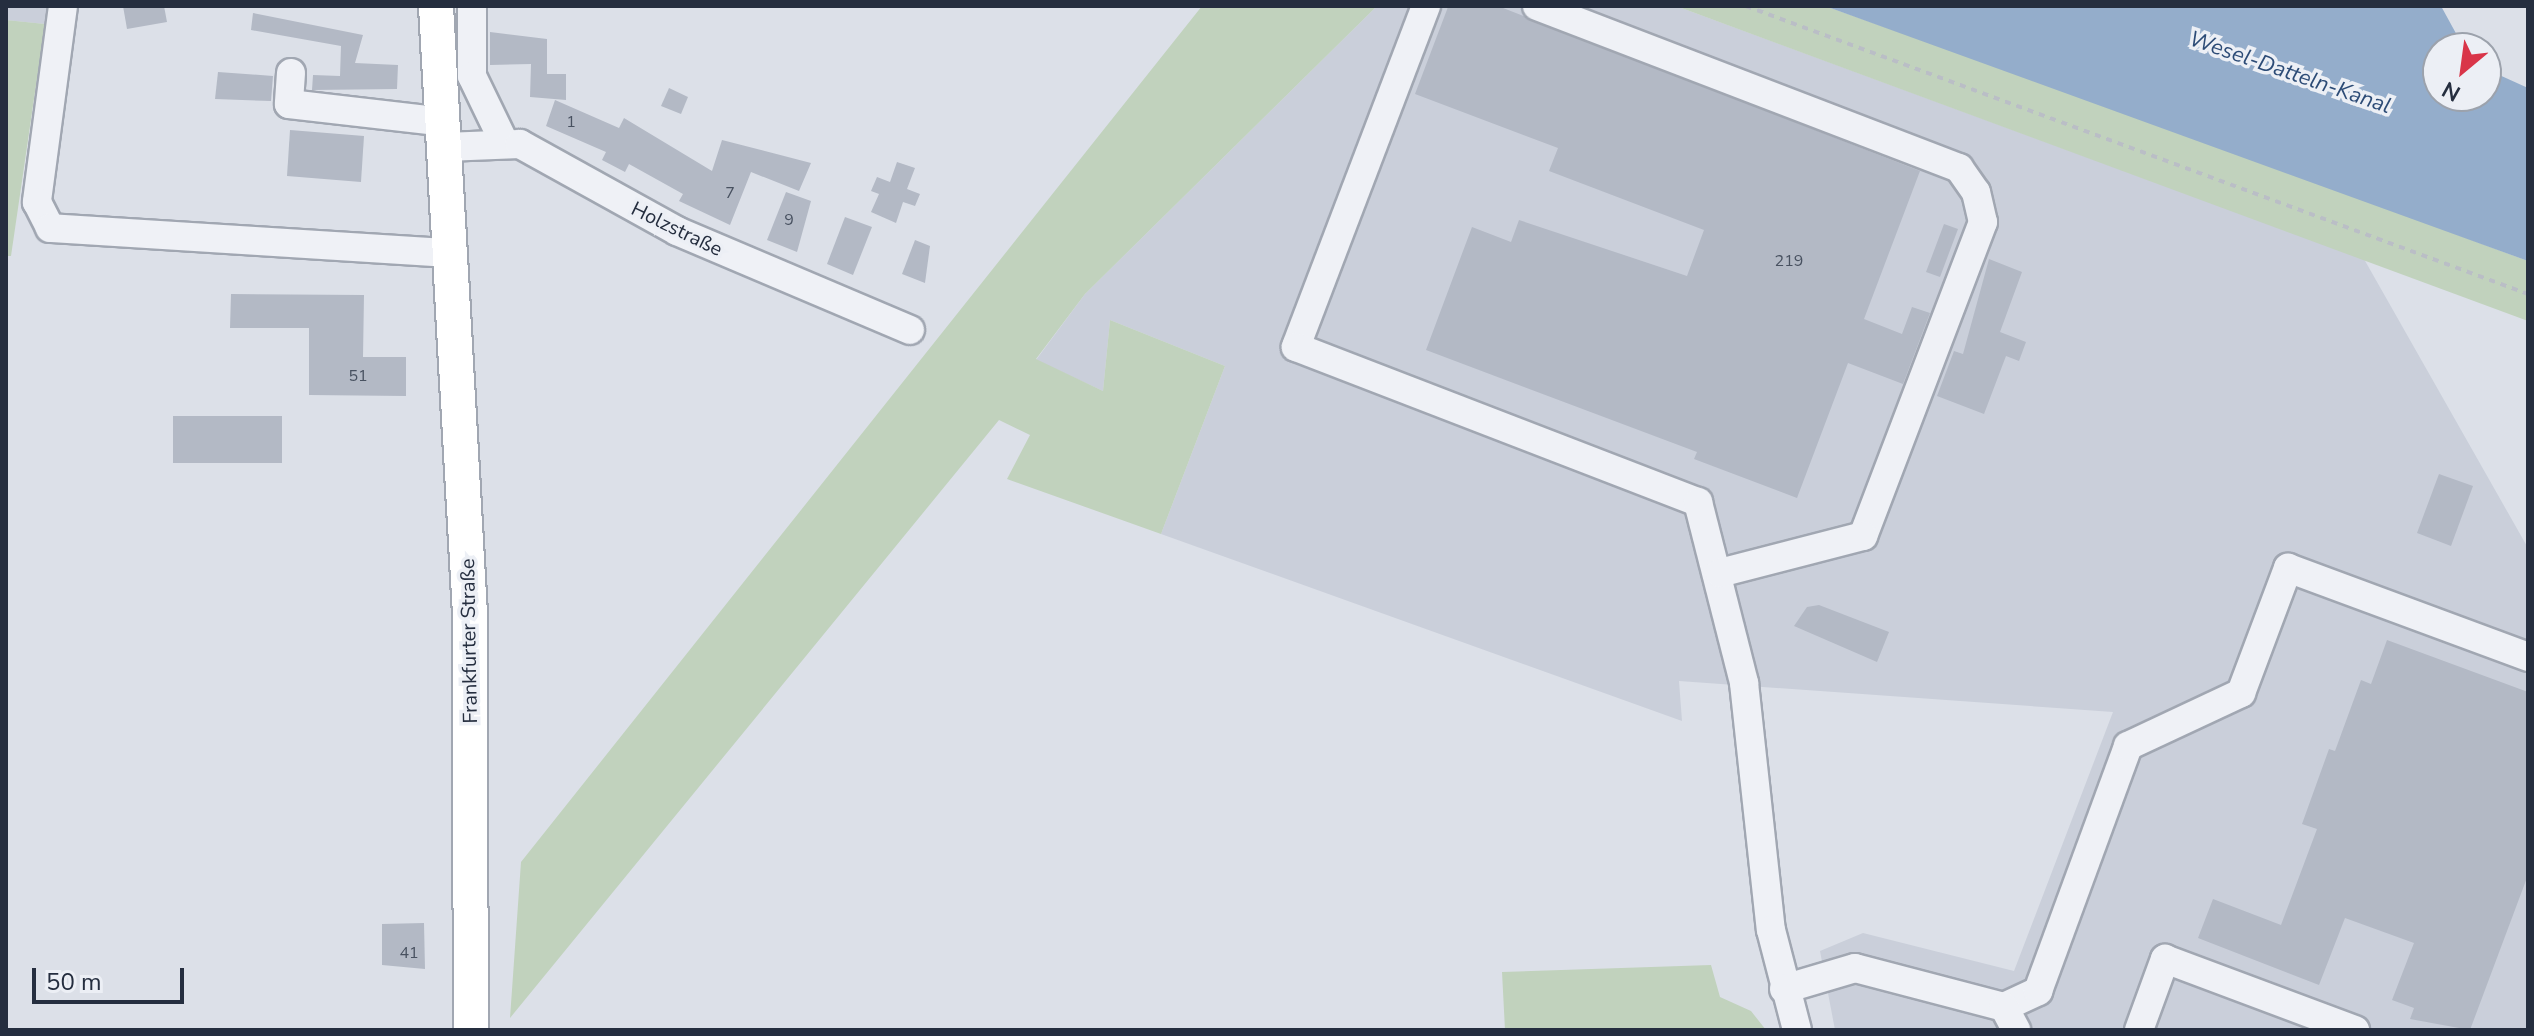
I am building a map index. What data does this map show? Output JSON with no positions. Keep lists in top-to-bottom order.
{
  "streets": {
    "main road": ["Frankfurter Straße"],
    "street": ["Holzstraße"]
  },
  "water": ["Wesel-Datteln-Kanal"],
  "house_numbers": [
    "1",
    "7",
    "9",
    "219",
    "51",
    "41"
  ],
  "scale_bar": "50 m",
  "north": "bottom left"
}
